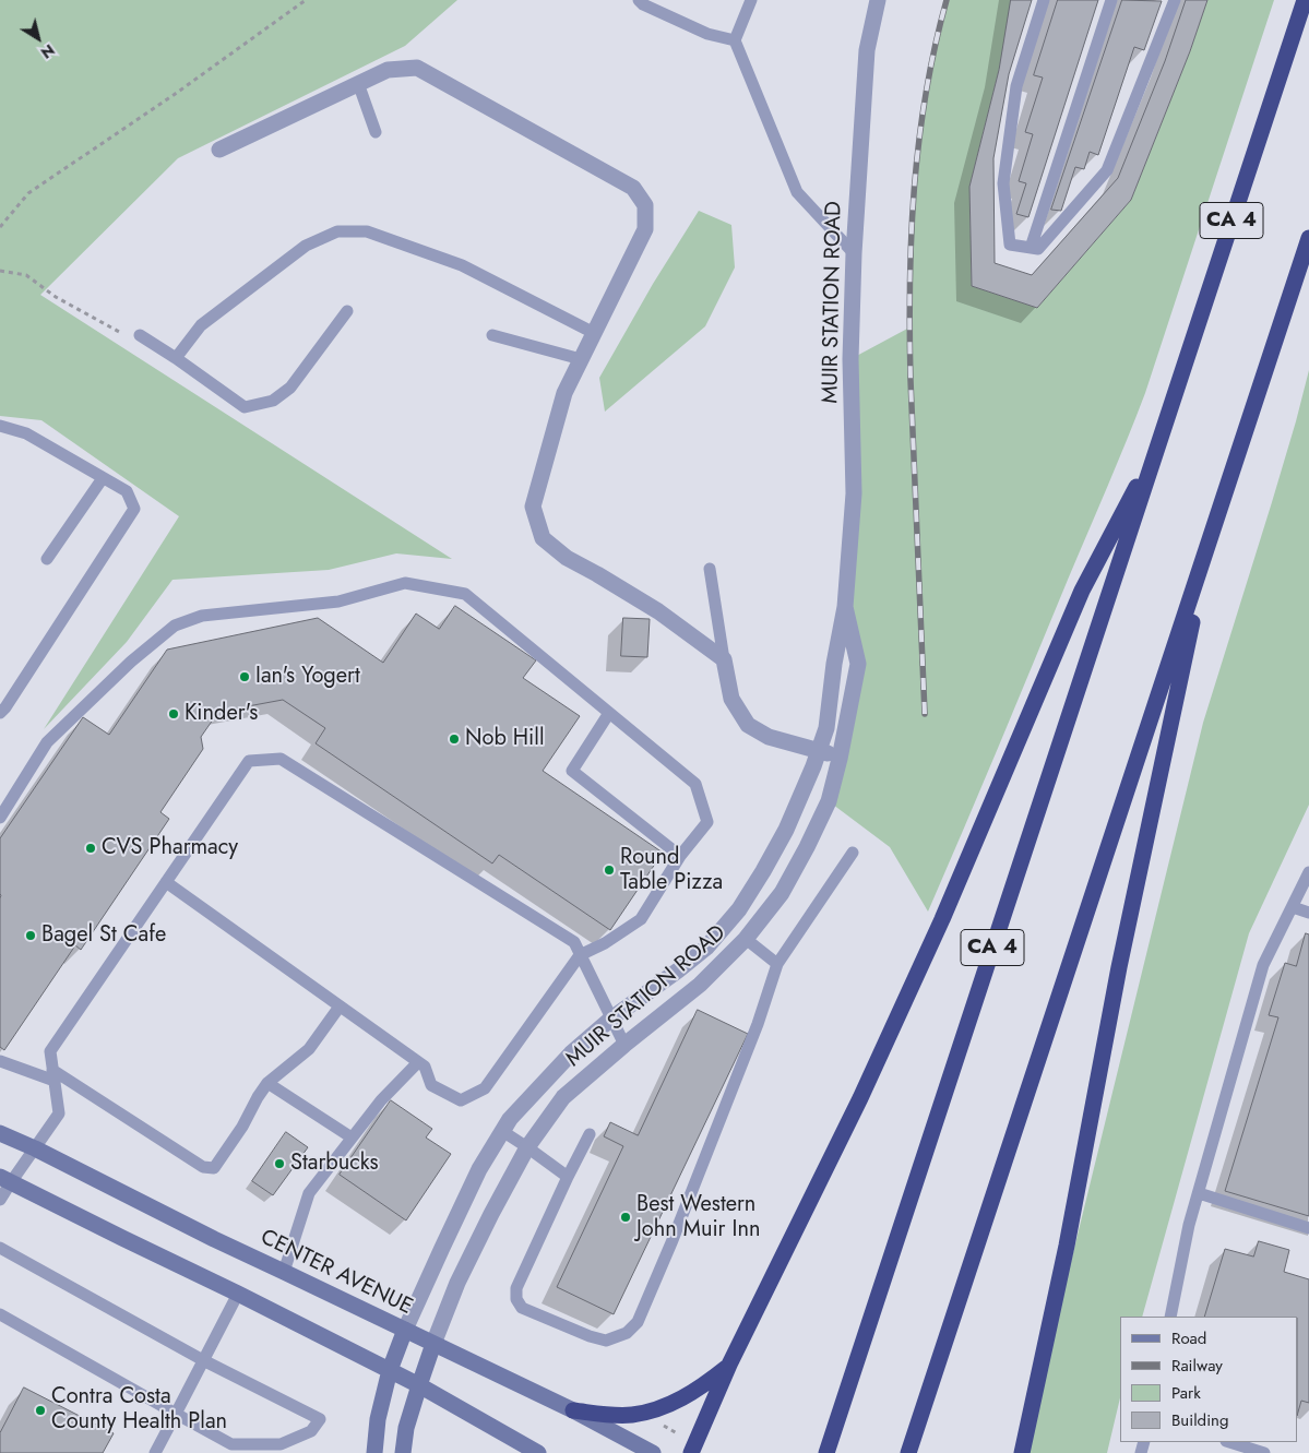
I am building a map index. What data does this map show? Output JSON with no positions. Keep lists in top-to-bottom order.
{
  "streets": {
    "highway": ["CA 4"],
    "street": ["MUIR STATION ROAD", "CENTER AVENUE"]
  },
  "crossings": [
    ["MUIR STATION ROAD", "CENTER AVENUE"]
  ],
  "places": [
    "Ian's Yogert",
    "Kinder's",
    "Nob Hill",
    "CVS Pharmacy",
    "Round Table Pizza",
    "Bagel St Cafe",
    "Starbucks",
    "Best Western John Muir Inn",
    "Contra Costa County Health Plan"
  ],
  "legend": [
    "Road",
    "Railway",
    "Park",
    "Building"
  ],
  "north": "bottom right"
}
